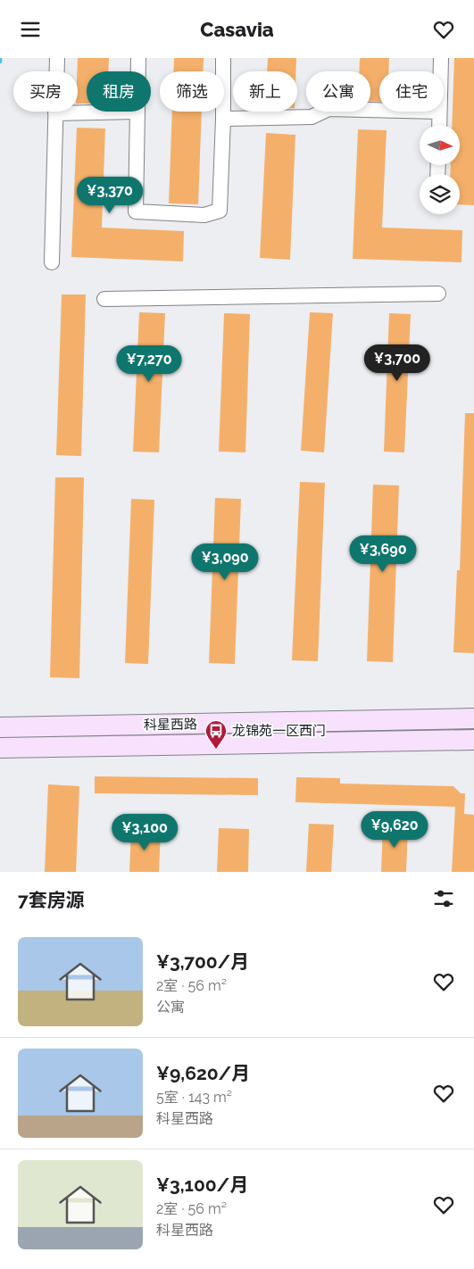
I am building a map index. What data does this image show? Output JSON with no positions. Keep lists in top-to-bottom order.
{
  "streets": {
    "street": ["科星西路"]
  },
  "places": {
    "bus stop": ["龙锦苑一区西门"]
  },
  "north": "right",
  "page": {
    "header": "Casavia",
    "chip": [
      "买房",
      "租房",
      "筛选",
      "新上",
      "公寓",
      "住宅"
    ],
    "price": [
      "¥3,370",
      "¥3,700",
      "¥7,270",
      "¥3,690",
      "¥3,090",
      "¥9,620",
      "¥3,100"
    ],
    "heading": "7套房源",
    "list": [
      {
        "name": "¥3,700/月",
        "note": "2室 · 56 m² · 公寓"
      },
      {
        "name": "¥9,620/月",
        "note": "5室 · 143 m² · 科星西路"
      },
      {
        "name": "¥3,100/月",
        "note": "2室 · 56 m² · 科星西路"
      }
    ]
  }
}
